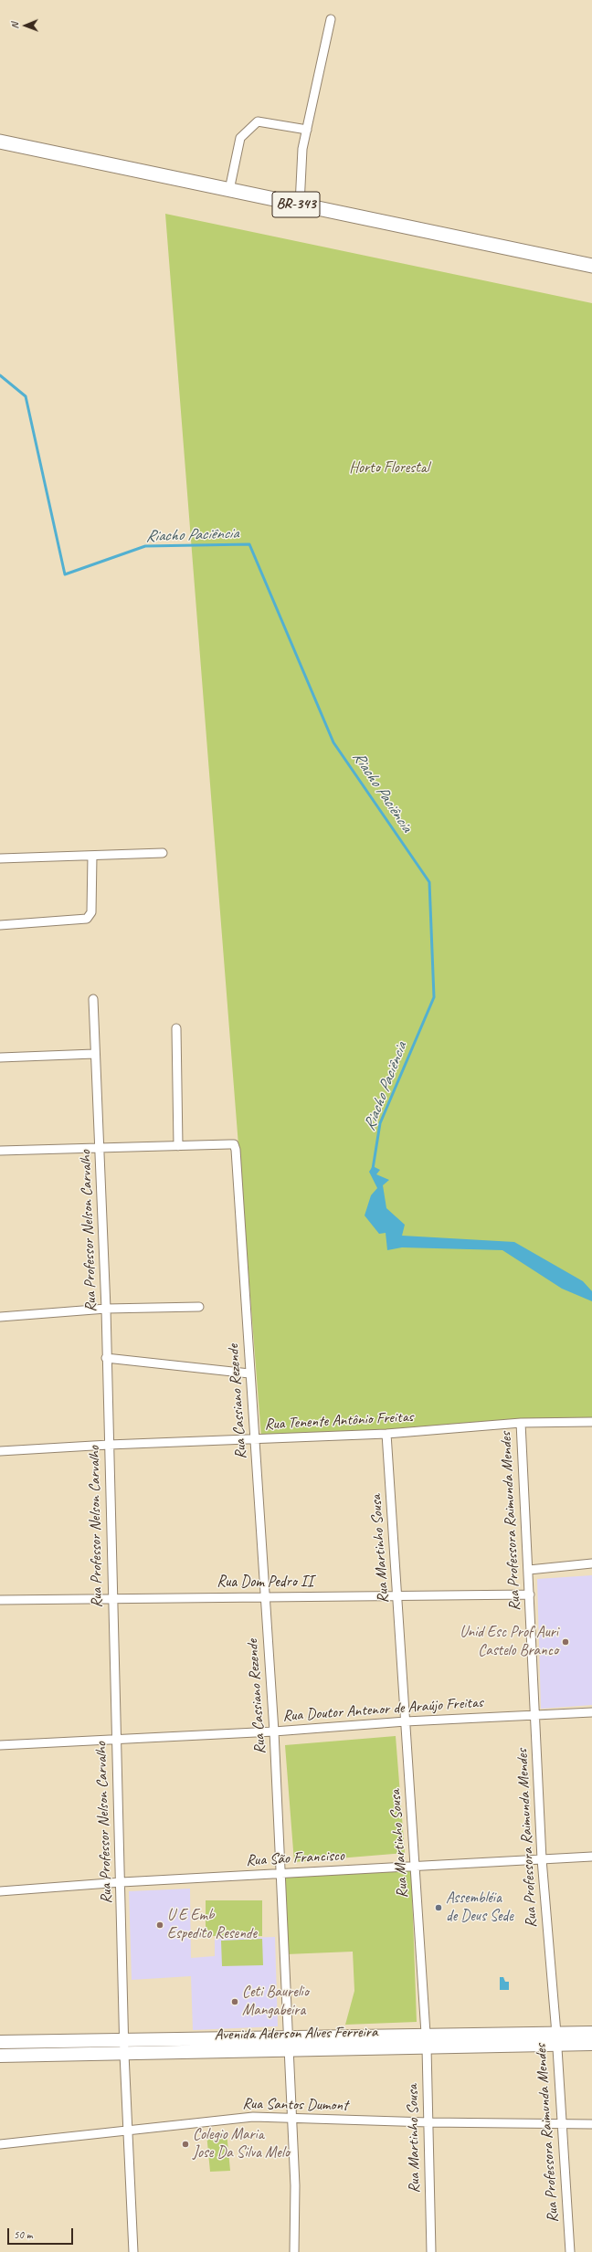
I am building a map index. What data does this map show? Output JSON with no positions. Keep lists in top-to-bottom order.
{
  "streets": {
    "highway": ["BR-343"],
    "main road": ["Avenida Aderson Alves Ferreira"],
    "street": [
      "Rua Professor Nelson Carvalho",
      "Rua Cassiano Rezende",
      "Rua Tenente Antônio Freitas",
      "Rua Professora Raimunda Mendes",
      "Rua Martinho Sousa",
      "Rua Dom Pedro II",
      "Rua Doutor Antenor de Araújo Freitas",
      "Rua São Francisco",
      "Rua Santos Dumont"
    ]
  },
  "crossings": [
    ["Rua Professor Nelson Carvalho", "Rua Tenente Antônio Freitas"],
    ["Rua Professor Nelson Carvalho", "Rua Dom Pedro II"],
    ["Rua Professor Nelson Carvalho", "Rua Doutor Antenor de Araújo Freitas"],
    ["Rua Professor Nelson Carvalho", "Rua São Francisco"],
    ["Rua Professor Nelson Carvalho", "Avenida Aderson Alves Ferreira"],
    ["Rua Professor Nelson Carvalho", "Rua Santos Dumont"],
    ["Rua Cassiano Rezende", "Rua Tenente Antônio Freitas"],
    ["Rua Cassiano Rezende", "Rua Dom Pedro II"],
    ["Rua Cassiano Rezende", "Rua Doutor Antenor de Araújo Freitas"],
    ["Rua Cassiano Rezende", "Rua São Francisco"],
    ["Rua Cassiano Rezende", "Avenida Aderson Alves Ferreira"],
    ["Rua Cassiano Rezende", "Rua Santos Dumont"],
    ["Rua Tenente Antônio Freitas", "Rua Professora Raimunda Mendes"],
    ["Rua Tenente Antônio Freitas", "Rua Martinho Sousa"],
    ["Rua Professora Raimunda Mendes", "Rua Dom Pedro II"],
    ["Rua Professora Raimunda Mendes", "Rua Doutor Antenor de Araújo Freitas"],
    ["Rua Professora Raimunda Mendes", "Rua São Francisco"],
    ["Rua Professora Raimunda Mendes", "Avenida Aderson Alves Ferreira"],
    ["Rua Professora Raimunda Mendes", "Rua Santos Dumont"],
    ["Rua Martinho Sousa", "Rua Dom Pedro II"],
    ["Rua Martinho Sousa", "Rua Doutor Antenor de Araújo Freitas"],
    ["Rua Martinho Sousa", "Rua São Francisco"],
    ["Rua Martinho Sousa", "Avenida Aderson Alves Ferreira"],
    ["Rua Martinho Sousa", "Rua Santos Dumont"]
  ],
  "water": ["Riacho Paciência"],
  "parks": ["Horto Florestal"],
  "places": [
    "Unid Esc Prof Auri Castelo Branco",
    "Assembléia de Deus Sede",
    "U E Emb Espedito Resende",
    "Ceti Baurelio Mangabeira",
    "Colegio Maria Jose Da Silva Melo"
  ],
  "scale_bar": "50 m",
  "north": "left"
}
